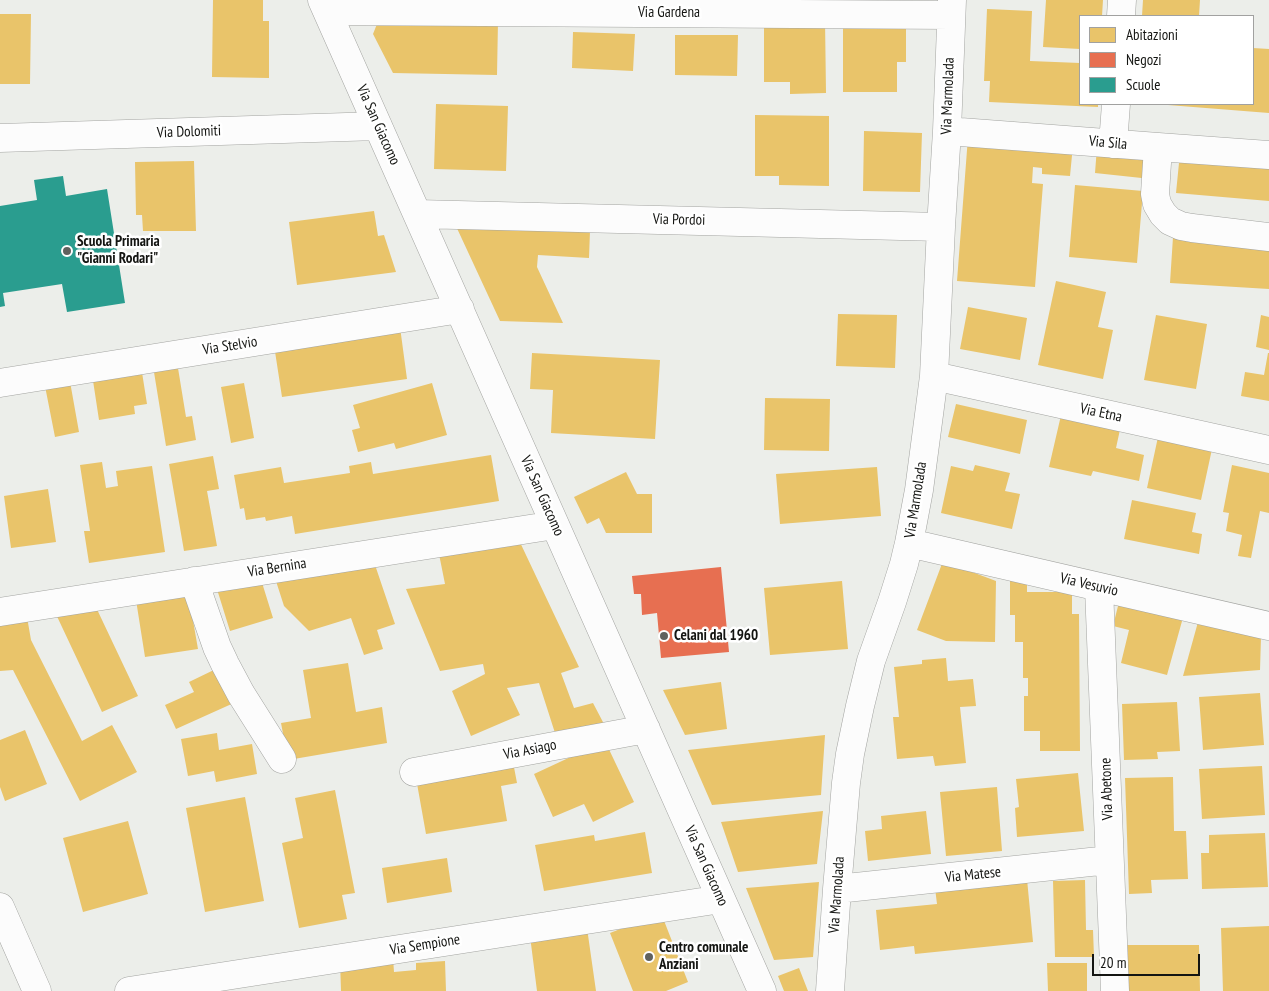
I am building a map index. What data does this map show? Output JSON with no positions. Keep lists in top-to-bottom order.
{
  "streets": {
    "street": [
      "Via Gardena",
      "Via Marmolada",
      "Via San Giacomo",
      "Via Dolomiti",
      "Via Sila",
      "Via Pordoi",
      "Via Stelvio",
      "Via Etna",
      "Via Bernina",
      "Via Vesuvio",
      "Via Asiago",
      "Via Abetone",
      "Via Matese",
      "Via Sempione"
    ]
  },
  "crossings": [
    ["Via Gardena", "Via Marmolada"],
    ["Via Gardena", "Via San Giacomo"],
    ["Via Marmolada", "Via Sila"],
    ["Via Marmolada", "Via Pordoi"],
    ["Via Marmolada", "Via Etna"],
    ["Via Marmolada", "Via Vesuvio"],
    ["Via Marmolada", "Via Matese"],
    ["Via San Giacomo", "Via Dolomiti"],
    ["Via San Giacomo", "Via Pordoi"],
    ["Via San Giacomo", "Via Stelvio"],
    ["Via San Giacomo", "Via Bernina"],
    ["Via San Giacomo", "Via Asiago"],
    ["Via San Giacomo", "Via Sempione"],
    ["Via Vesuvio", "Via Abetone"],
    ["Via Abetone", "Via Matese"]
  ],
  "places": ["Scuola Primaria \"Gianni Rodari\"", "Celani dal 1960", "Centro comunale Anziani"],
  "legend": ["Abitazioni", "Negozi", "Scuole"],
  "scale_bar": "20 m"
}
